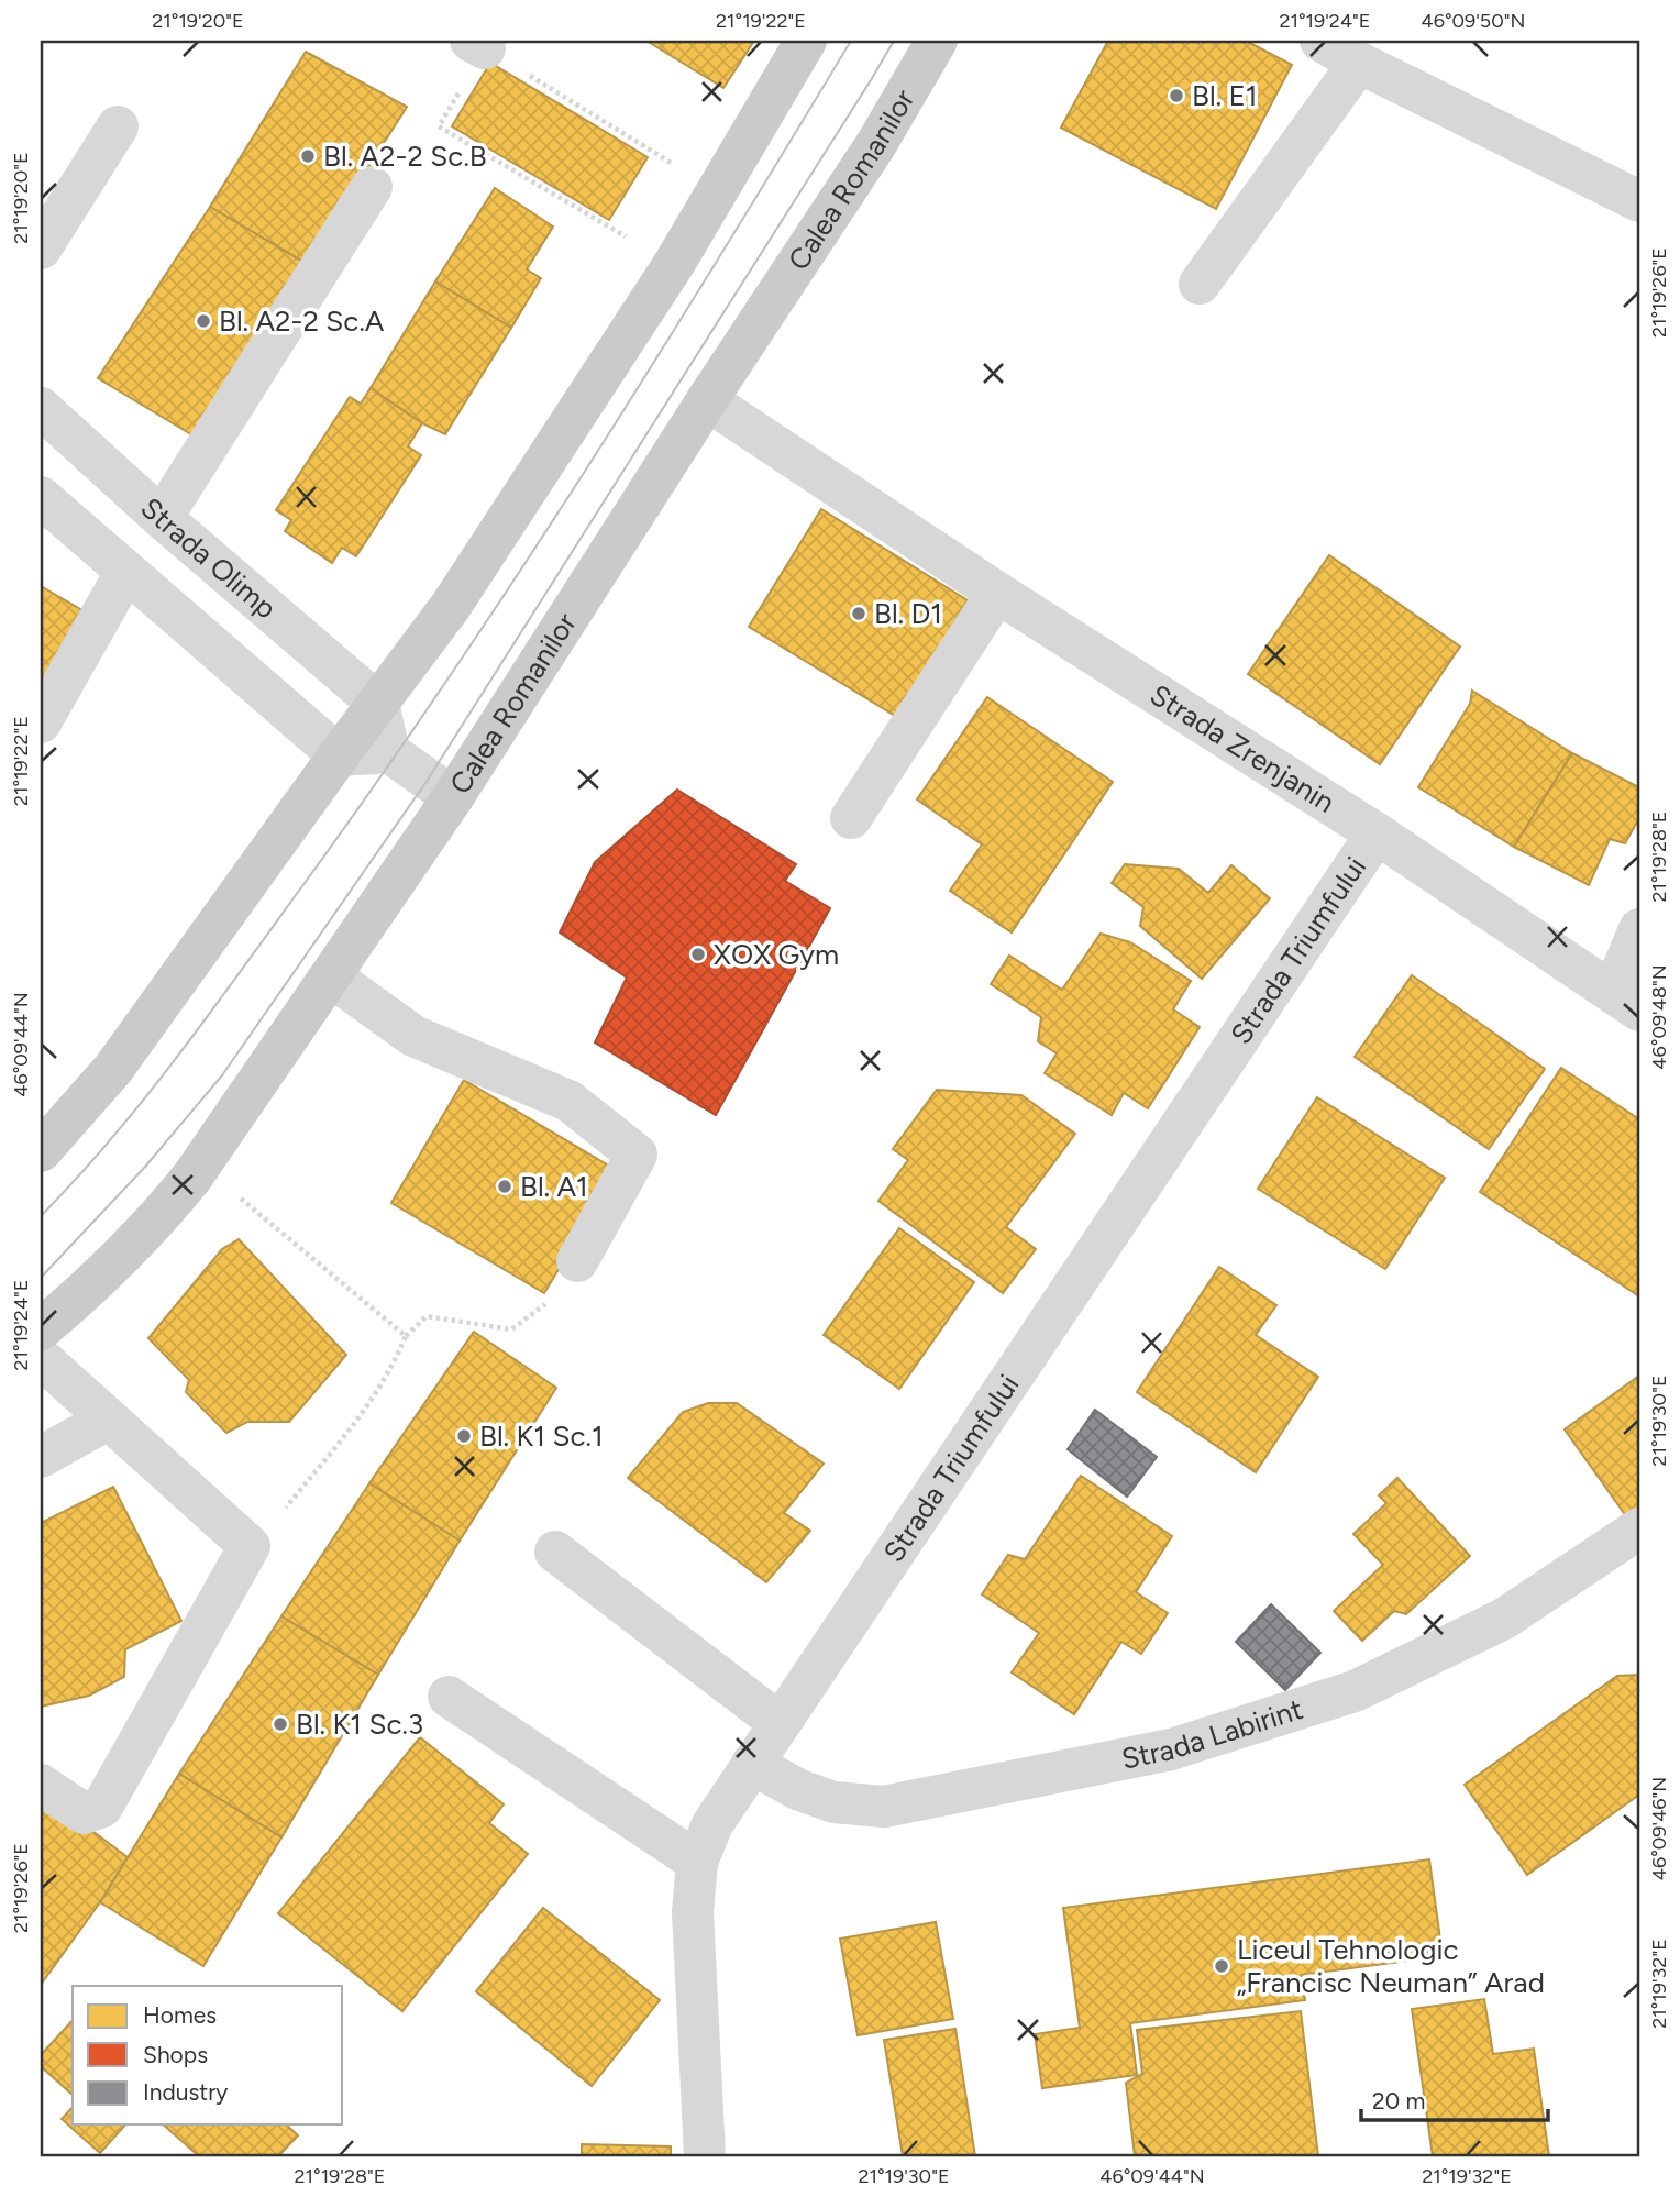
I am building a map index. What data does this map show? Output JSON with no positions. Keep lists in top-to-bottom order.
{
  "streets": {
    "main road": ["Calea Romanilor"],
    "street": [
      "Strada Olimp",
      "Strada Zrenjanin",
      "Strada Triumfului",
      "Strada Labirint"
    ]
  },
  "crossings": [
    ["Calea Romanilor", "Strada Zrenjanin"],
    ["Strada Zrenjanin", "Strada Triumfului"],
    ["Strada Triumfului", "Strada Labirint"]
  ],
  "places": [
    "Bl. E1",
    "Bl. A2-2 Sc.B",
    "Bl. A2-2 Sc.A",
    "Bl. D1",
    "XOX Gym",
    "Bl. A1",
    "Bl. K1 Sc.1",
    "Bl. K1 Sc.3",
    "Liceul Tehnologic „Francisc Neuman” Arad"
  ],
  "legend": ["Homes", "Shops", "Industry"],
  "scale_bar": "20 m",
  "coordinates": [
    "21°19'20\"E",
    "21°19'22\"E",
    "21°19'24\"E",
    "46°09'50\"N",
    "21°19'26\"E",
    "21°19'28\"E",
    "46°09'48\"N",
    "46°09'44\"N",
    "21°19'30\"E",
    "46°09'46\"N",
    "21°19'32\"E"
  ]
}
